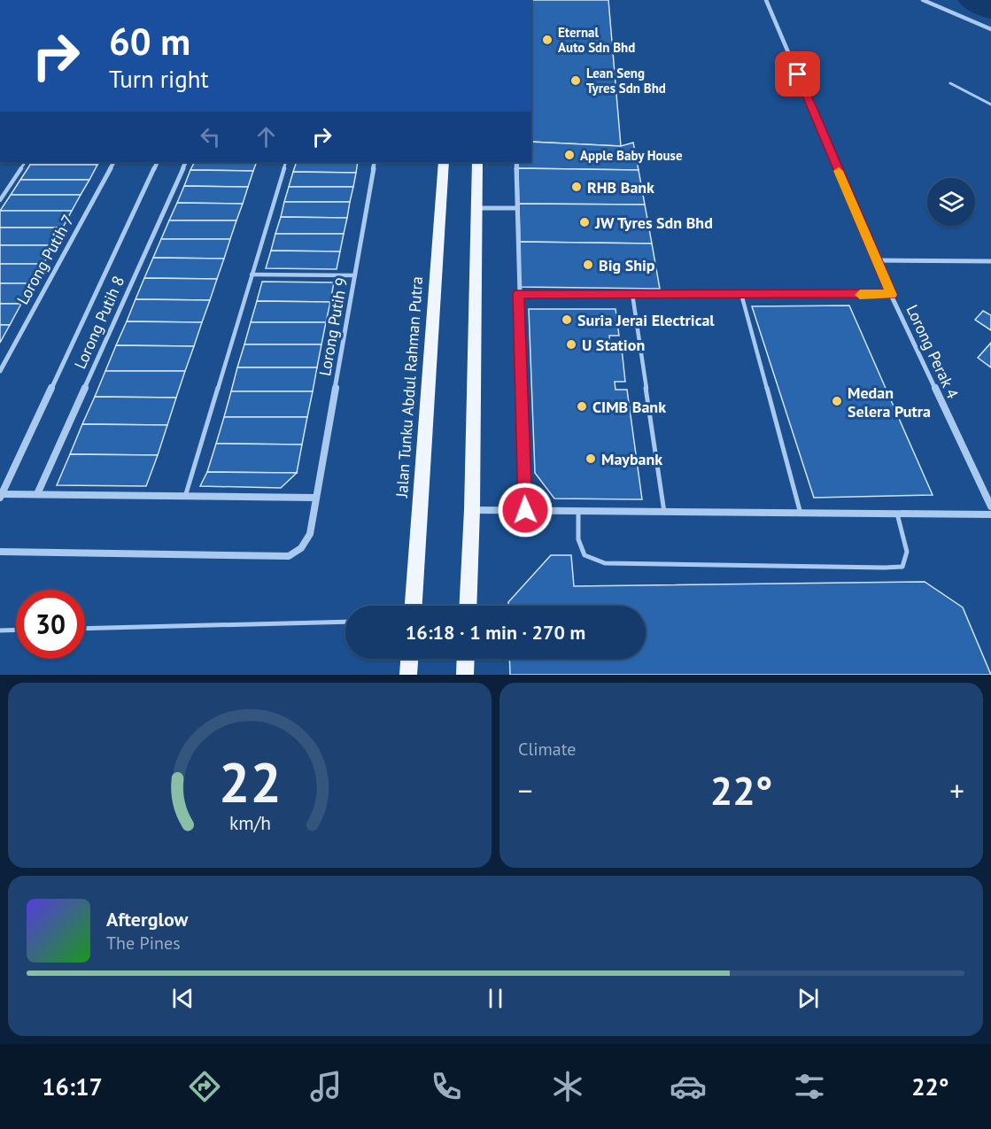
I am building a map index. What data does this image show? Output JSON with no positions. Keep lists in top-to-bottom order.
{
  "streets": {
    "main road": ["Jalan Tunku Abdul Rahman Putra"],
    "street": [
      "Lorong Putih 7",
      "Lorong Putih 8",
      "Lorong Putih 9",
      "Lorong Perak 4"
    ]
  },
  "places": [
    "Eternal Auto Sdn Bhd",
    "Lean Seng Tyres Sdn Bhd",
    "Apple Baby House",
    "RHB Bank",
    "JW Tyres Sdn Bhd",
    "Big Ship",
    "Suria Jerai Electrical",
    "U Station",
    "Medan Selera Putra",
    "CIMB Bank",
    "Maybank"
  ],
  "page": {
    "turn": ["60 m", "Turn right"],
    "limit": "30",
    "trip": "16:18 · 1 min · 270 m",
    "tile": "Climate",
    "heat": ["−", "22°", "+"],
    "song": ["Afterglow", "The Pines"],
    "tabs": ["16:17", "22°"],
    "gauge": ["22", "km/h"]
  }
}
